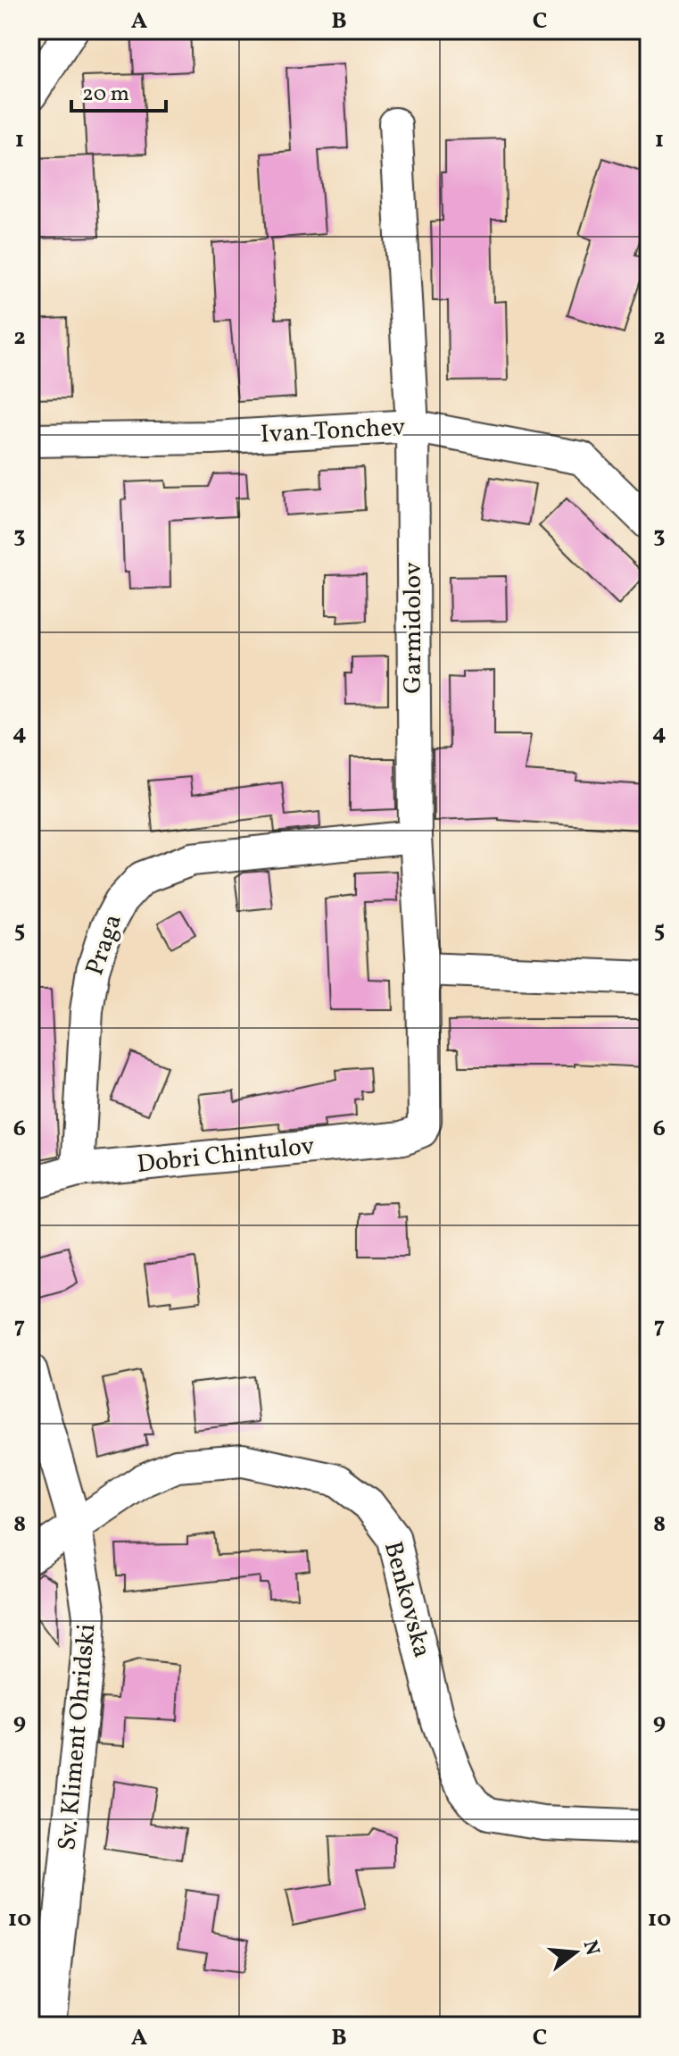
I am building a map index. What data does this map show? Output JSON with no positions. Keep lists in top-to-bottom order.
{
  "streets": {
    "street": [
      "Ivan Tonchev",
      "Garmidolov",
      "Praga",
      "Dobri Chintulov",
      "Benkovska",
      "Sv. Kliment Ohridski"
    ]
  },
  "crossings": [
    ["Ivan Tonchev", "Garmidolov"],
    ["Garmidolov", "Praga"],
    ["Garmidolov", "Dobri Chintulov"],
    ["Praga", "Dobri Chintulov"],
    ["Benkovska", "Sv. Kliment Ohridski"]
  ],
  "scale_bar": "20 m",
  "north": "right",
  "grid": {
    "columns": ["A", "B", "C"],
    "rows": [
      "1",
      "2",
      "3",
      "4",
      "5",
      "6",
      "7",
      "8",
      "9",
      "10"
    ]
  }
}
